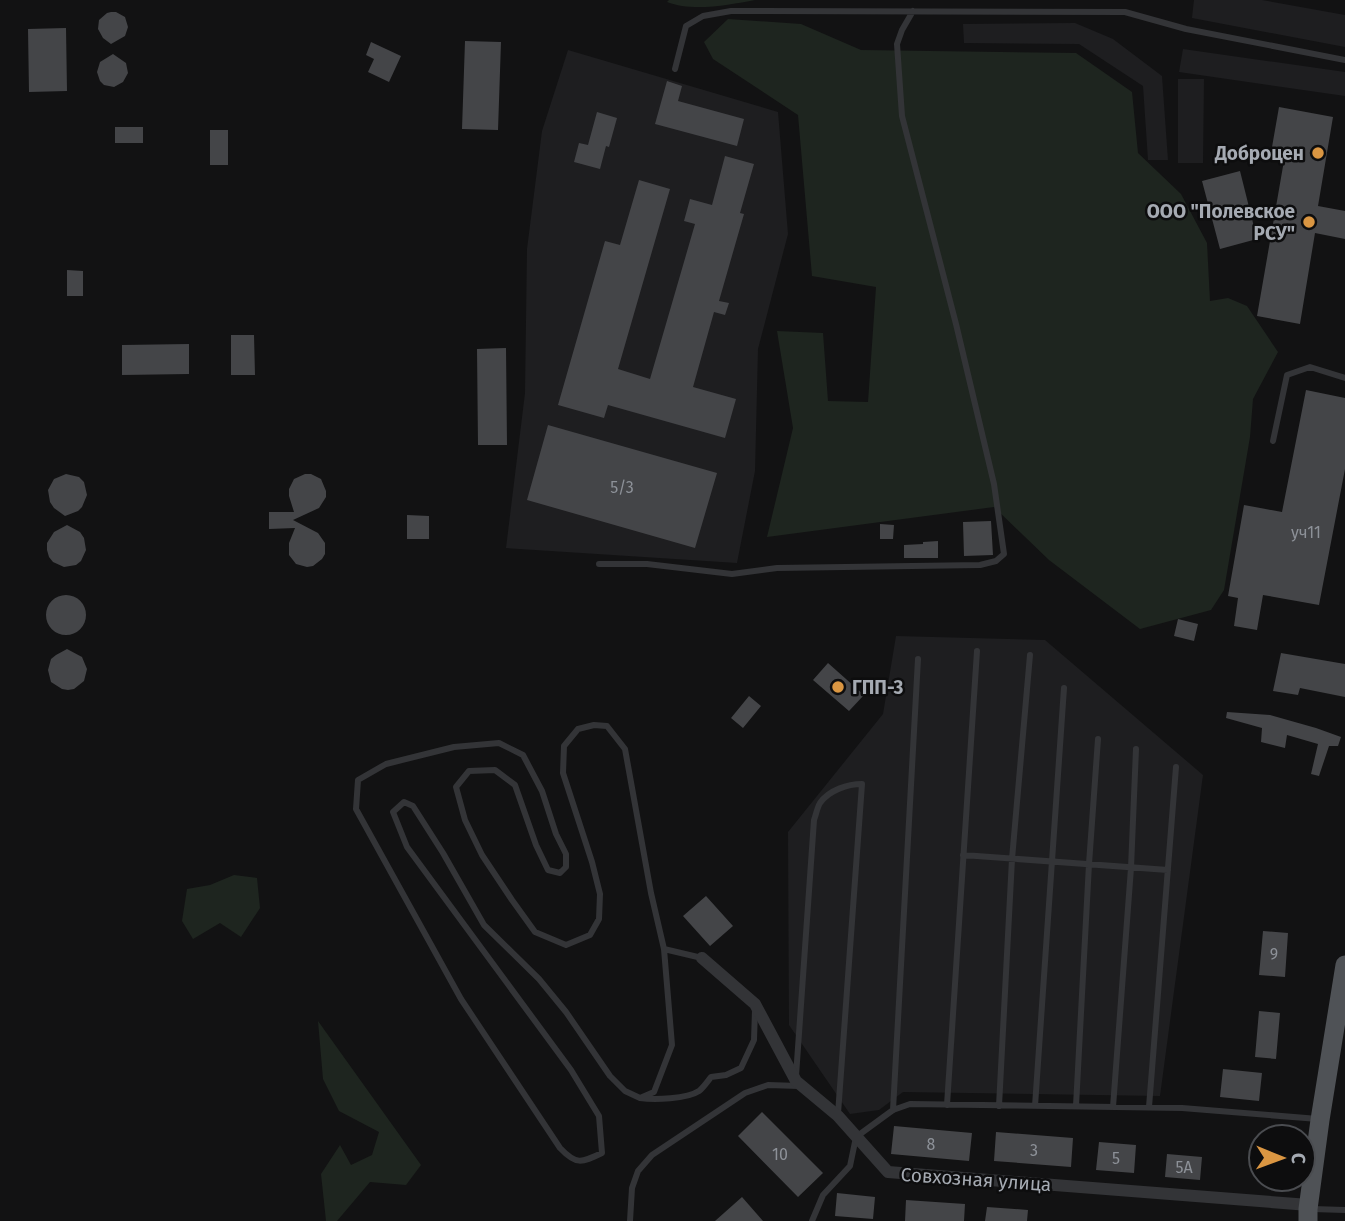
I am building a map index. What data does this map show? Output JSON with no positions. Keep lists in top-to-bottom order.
{
  "streets": {
    "street": ["Совхозная улица"]
  },
  "places": ["Доброцен", "ООО \"Полевское РСУ\"", "ГПП-3"],
  "house_numbers": [
    "5/3",
    "уч11",
    "9",
    "8",
    "3",
    "10",
    "5",
    "5А"
  ],
  "north": "right"
}
